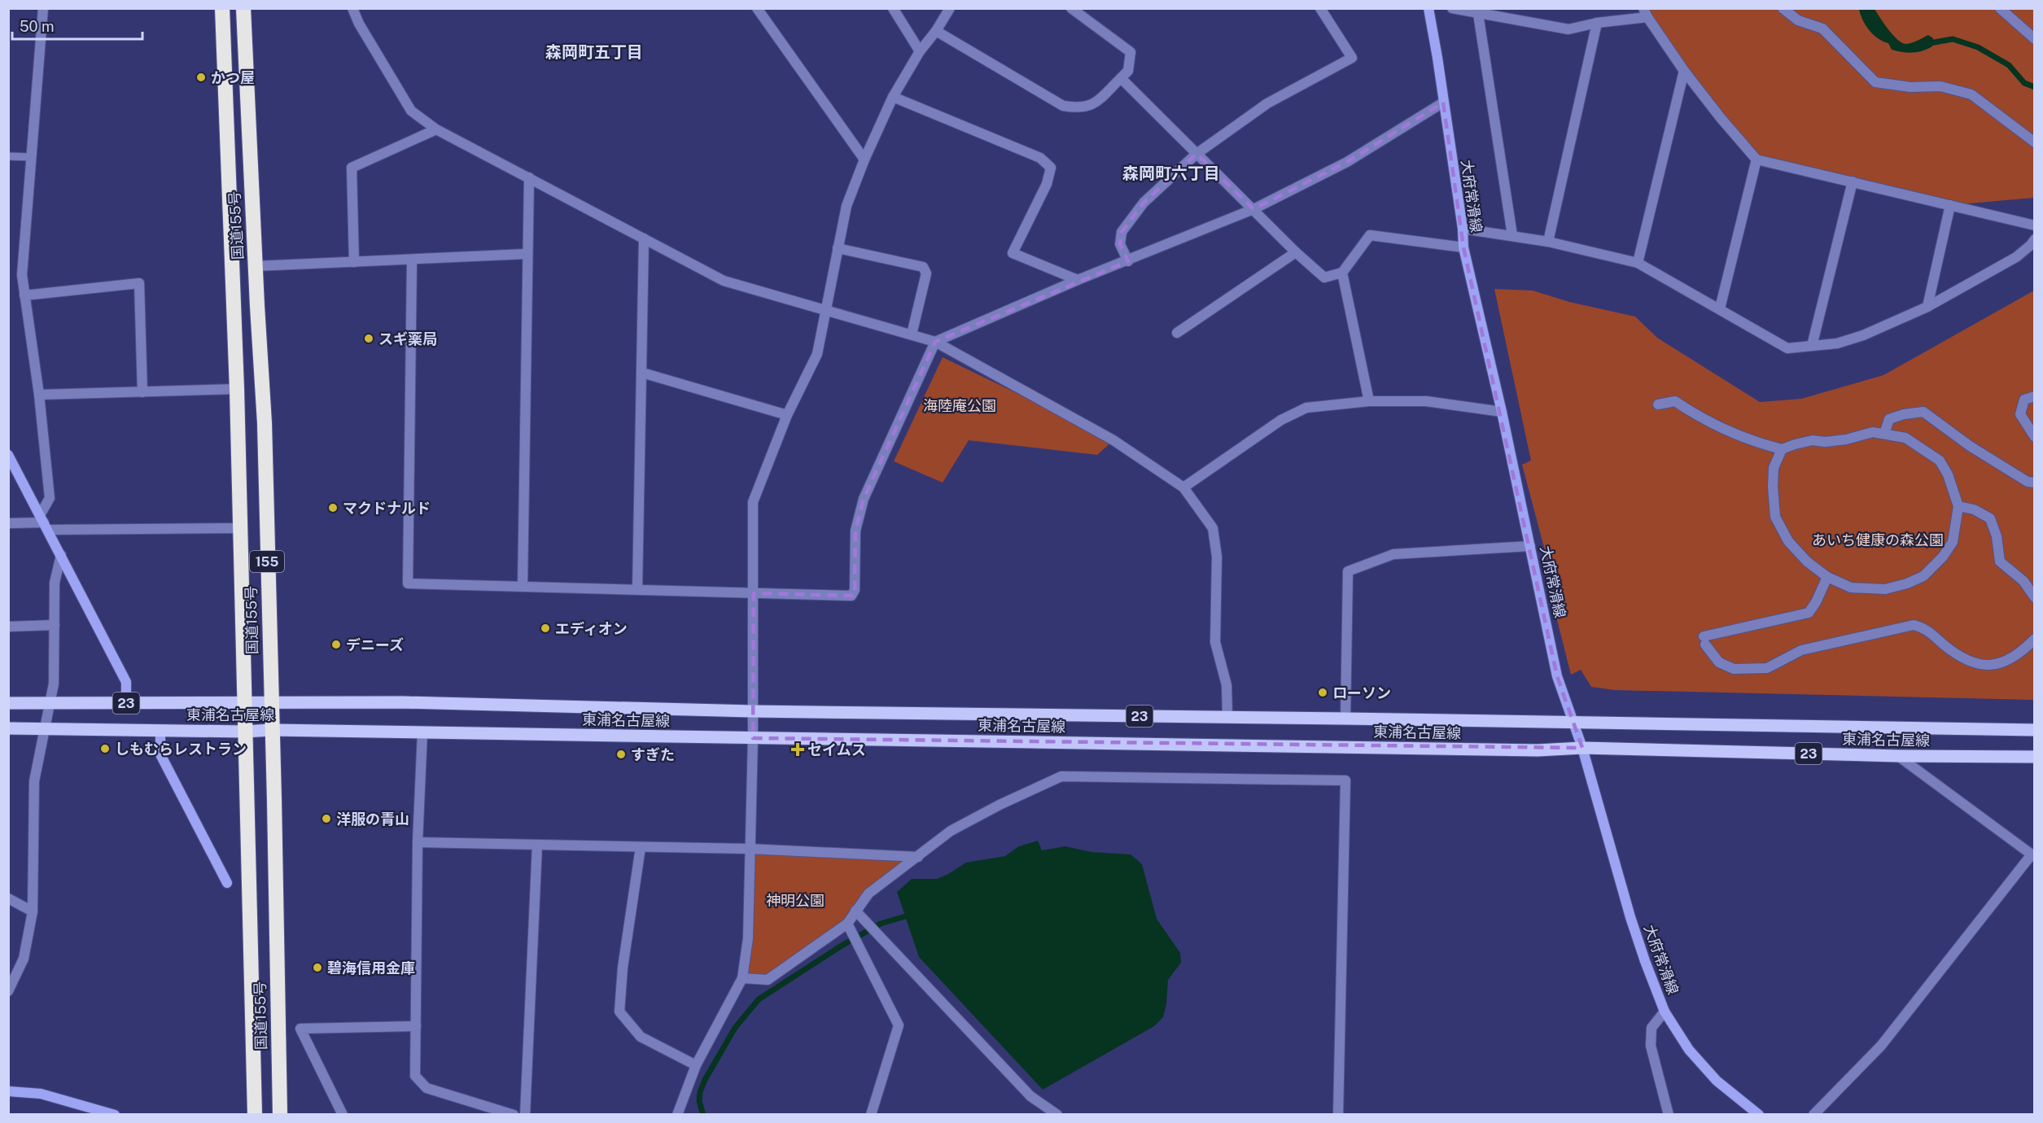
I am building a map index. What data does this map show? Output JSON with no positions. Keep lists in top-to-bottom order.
{
  "streets": {
    "highway": ["国道155号", "155"],
    "main road": ["大府常滑線", "23", "東浦名古屋線"]
  },
  "crossings": [
    ["大府常滑線", "東浦名古屋線"],
    ["国道155号", "東浦名古屋線"]
  ],
  "districts": ["森岡町五丁目", "森岡町六丁目"],
  "parks": ["海陸庵公園", "あいち健康の森公園", "神明公園"],
  "places": {
    "other": [
      "かつ屋",
      "スギ薬局",
      "マクドナルド",
      "エディオン",
      "デニーズ",
      "ローソン",
      "しもむらレストラン",
      "すぎた",
      "洋服の青山",
      "碧海信用金庫"
    ],
    "health": ["セイムス"]
  },
  "scale_bar": "50 m"
}
